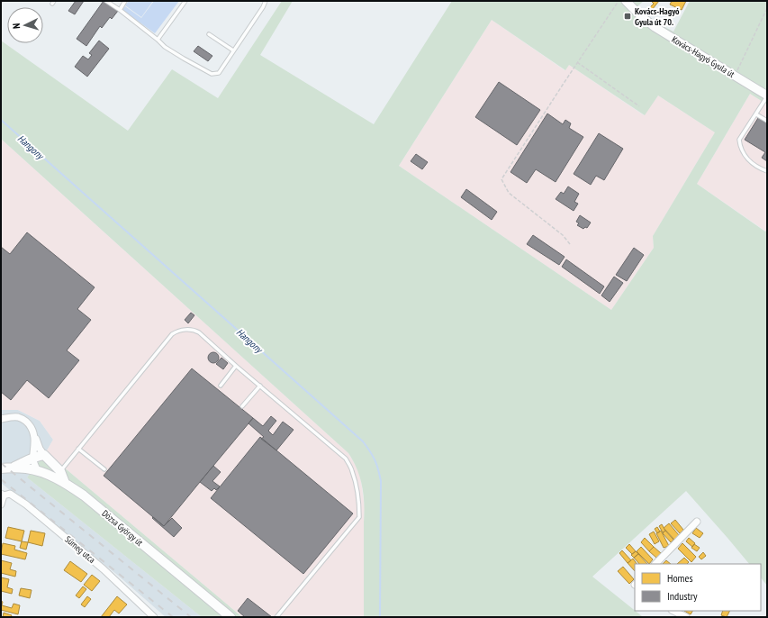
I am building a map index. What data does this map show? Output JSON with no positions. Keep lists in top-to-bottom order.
{
  "streets": {
    "main road": ["Dózsa György út"],
    "street": ["Kovács-Hagyó Gyula út", "Sümeg utca"]
  },
  "water": ["Hangony"],
  "places": {
    "transit": ["Kovács-Hagyó Gyula út 70."]
  },
  "legend": ["Homes", "Industry"],
  "north": "left"
}
